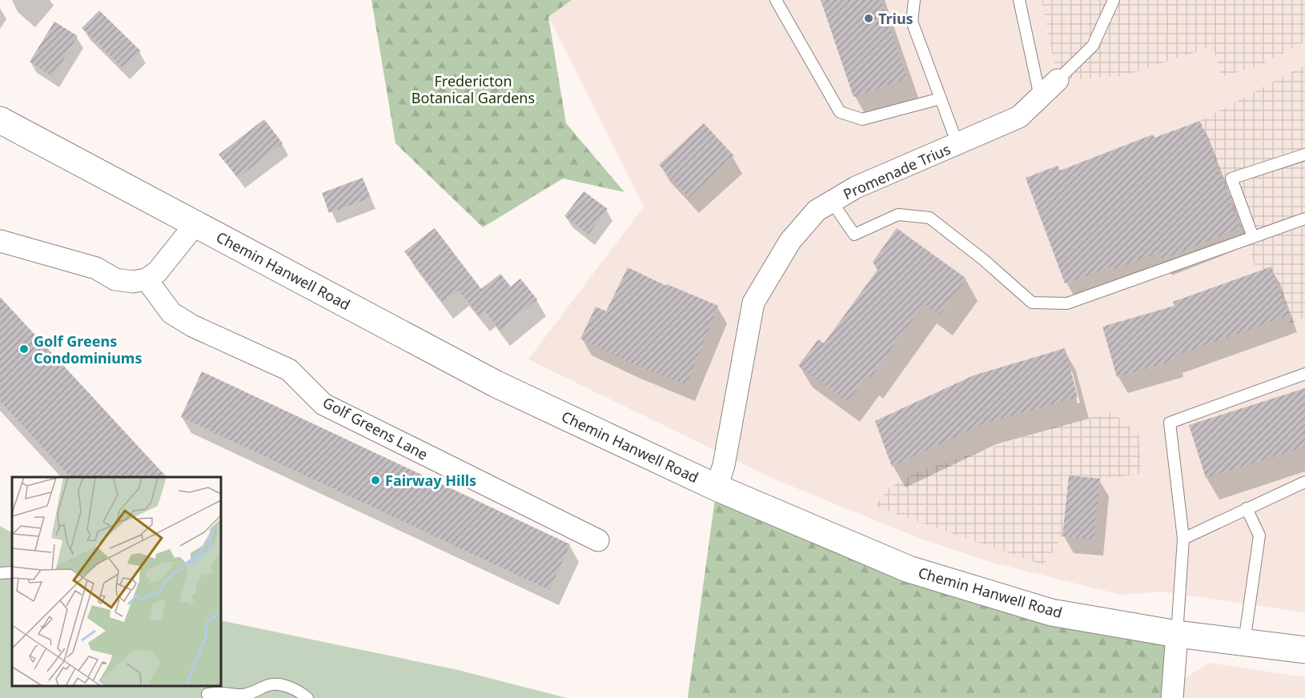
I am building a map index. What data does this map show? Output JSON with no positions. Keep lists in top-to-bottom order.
{
  "streets": {
    "main road": ["Chemin Hanwell Road"],
    "street": ["Promenade Trius", "Golf Greens Lane"]
  },
  "crossings": [
    ["Promenade Trius", "Chemin Hanwell Road"]
  ],
  "parks": ["Fredericton Botanical Gardens"],
  "places": ["Trius", "Golf Greens Condominiums", "Fairway Hills"]
}
